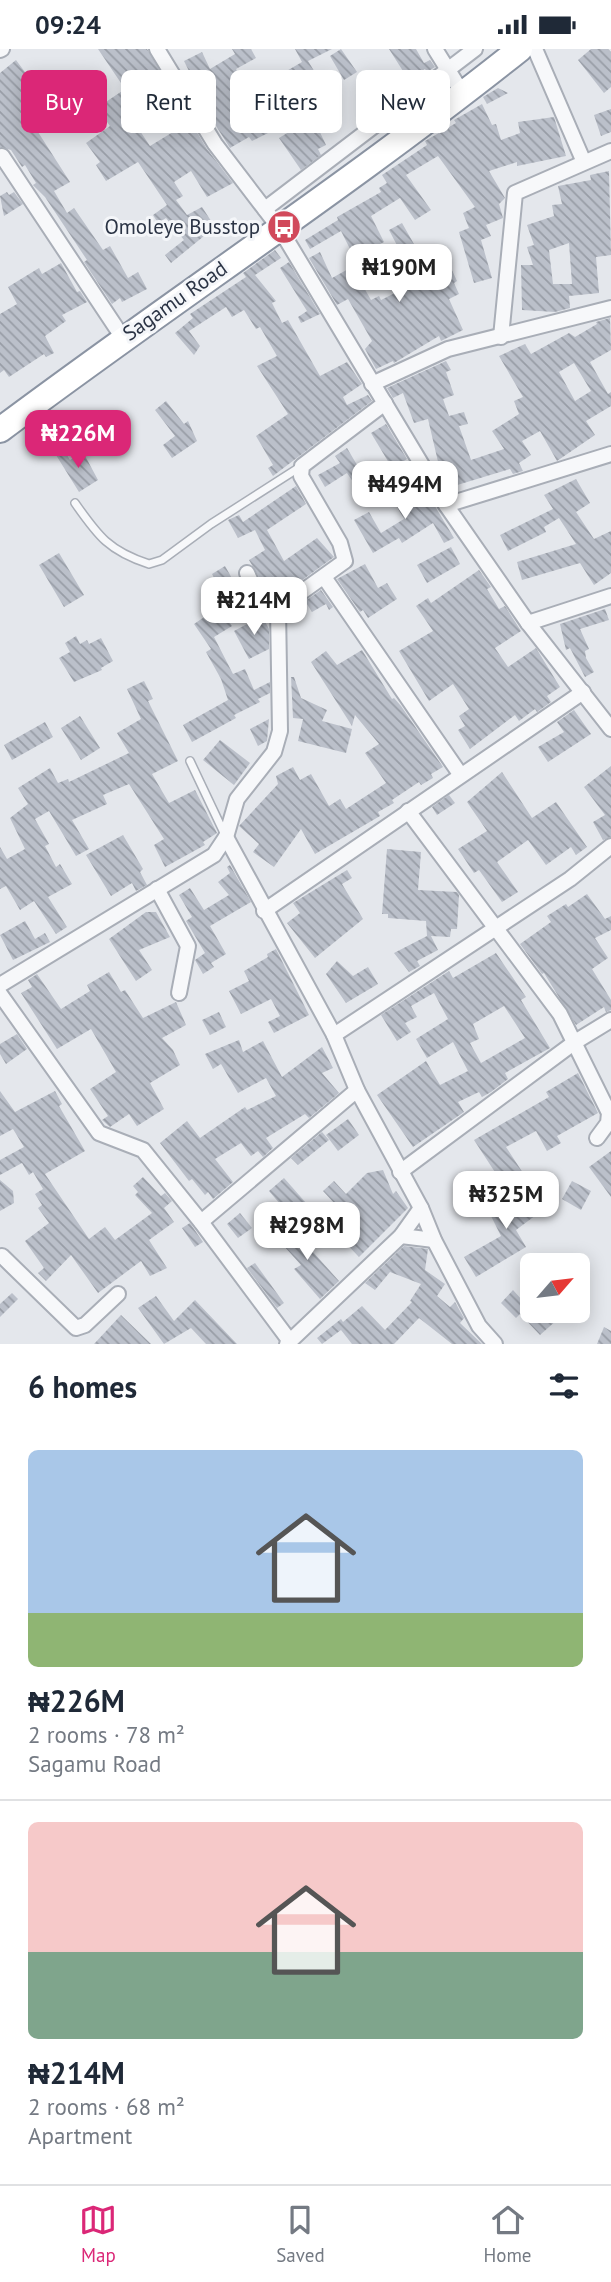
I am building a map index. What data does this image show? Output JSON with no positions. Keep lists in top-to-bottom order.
{
  "streets": {
    "highway": ["Sagamu Road"]
  },
  "places": {
    "bus stop": ["Omoleye Busstop"]
  },
  "north": "top right",
  "page": {
    "status": "09:24",
    "chip": [
      "Buy",
      "Rent",
      "Filters",
      "New"
    ],
    "price": [
      "₦190M",
      "₦226M",
      "₦494M",
      "₦214M",
      "₦325M",
      "₦298M"
    ],
    "heading": "6 homes",
    "list": [
      {
        "name": "₦226M",
        "note": "2 rooms · 78 m² · Sagamu Road"
      },
      {
        "name": "₦214M",
        "note": "2 rooms · 68 m² · Apartment"
      }
    ],
    "tabs": ["Map", "Saved", "Home"]
  }
}
